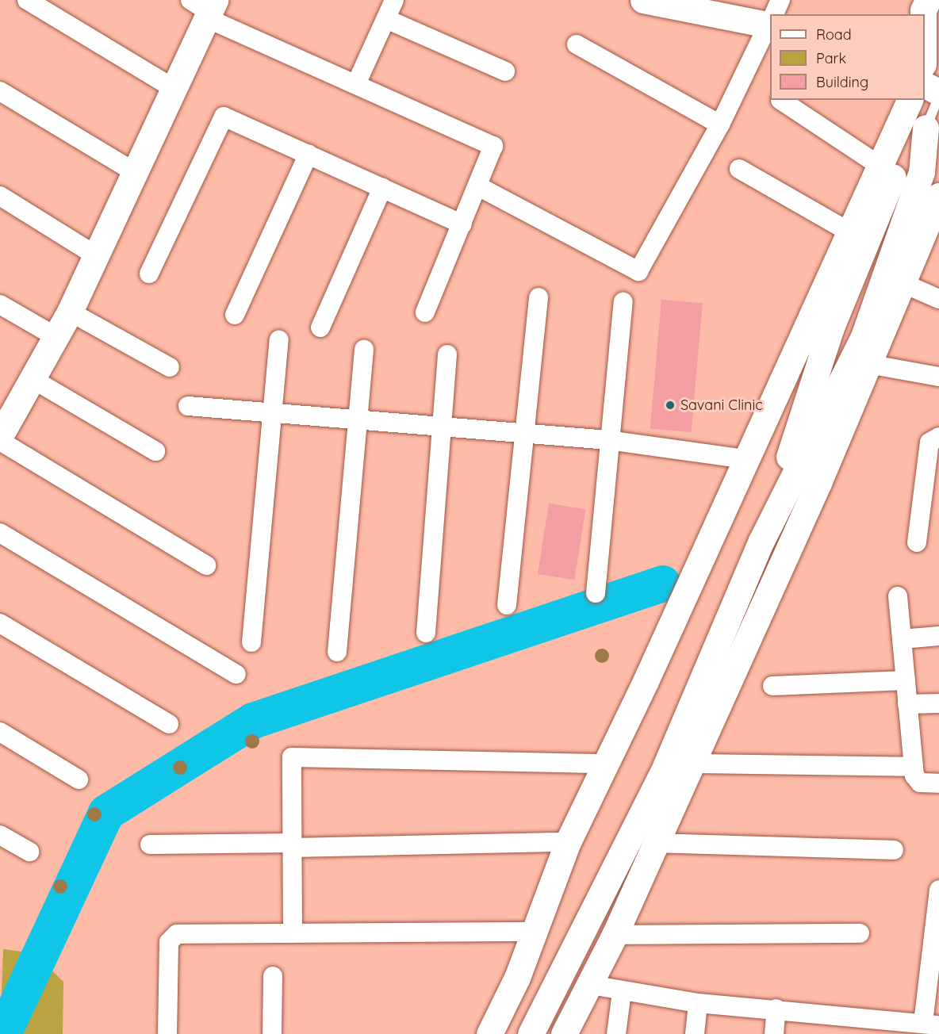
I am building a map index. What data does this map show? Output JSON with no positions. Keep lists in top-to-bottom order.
{
  "places": ["Savani Clinic"],
  "legend": ["Road", "Park", "Building"]
}
